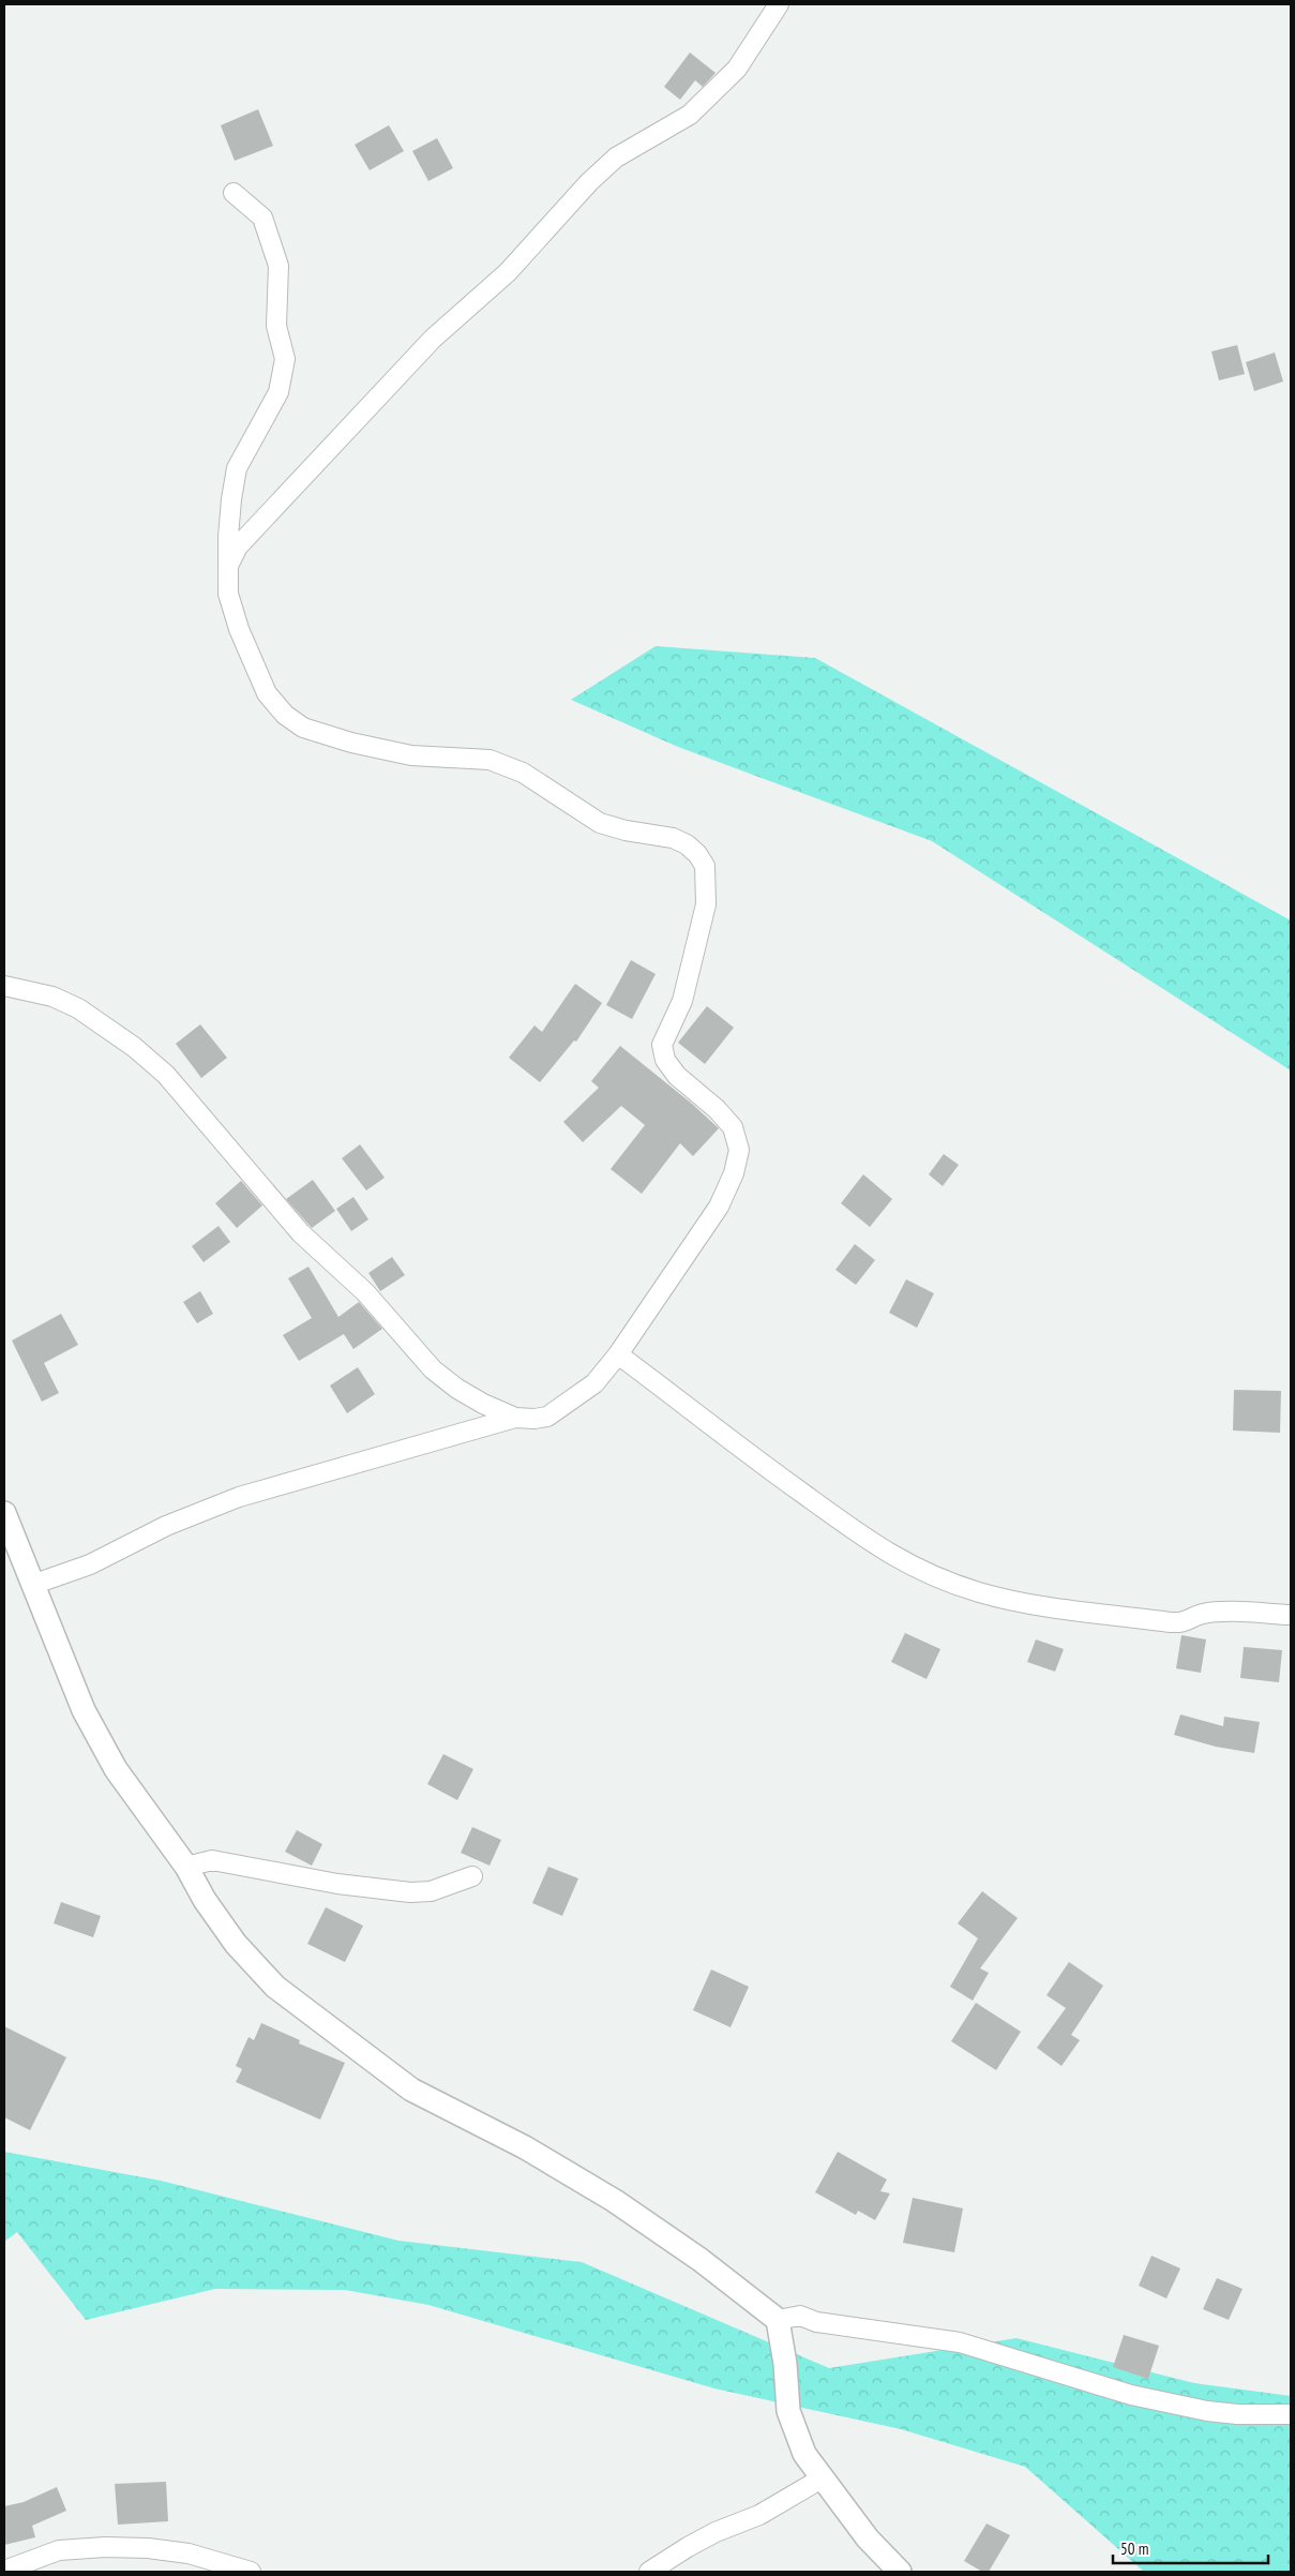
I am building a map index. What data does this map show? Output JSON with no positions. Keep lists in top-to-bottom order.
{
  "scale_bar": "50 m"
}
